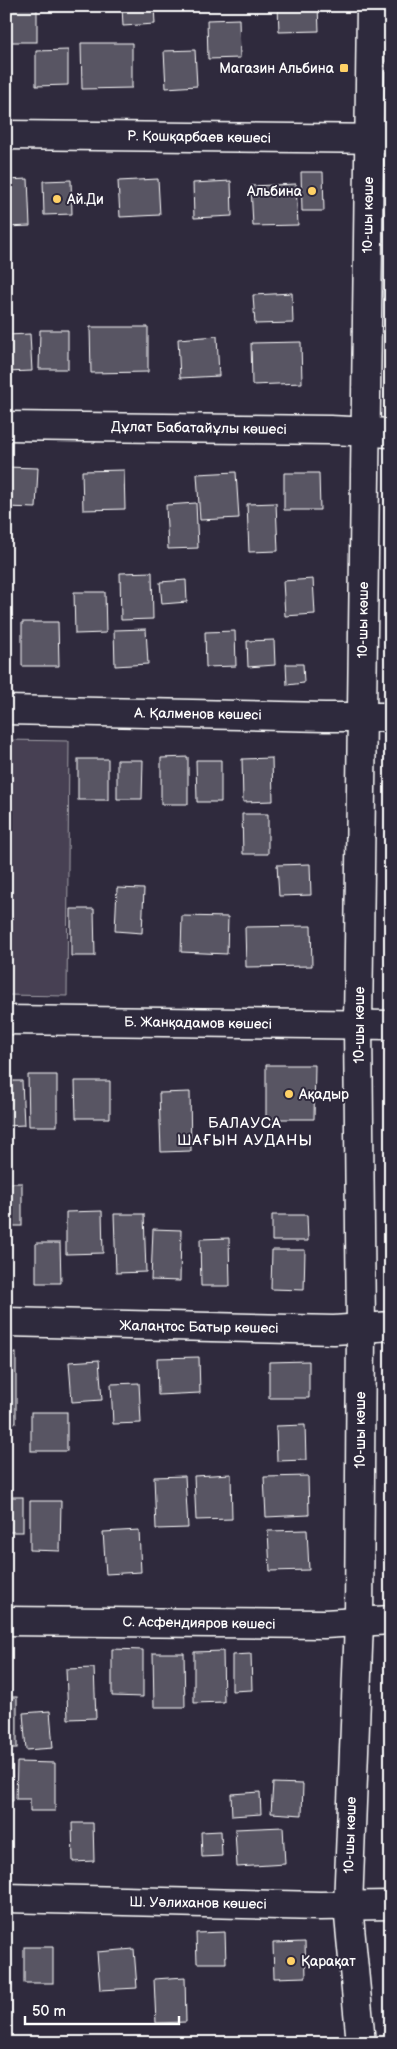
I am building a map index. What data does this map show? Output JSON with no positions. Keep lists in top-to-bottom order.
{
  "streets": {
    "street": [
      "Р. Қошқарбаев көшесі",
      "10-шы көше",
      "Дұлат Бабатайұлы көшесі",
      "А. Қалменов көшесі",
      "Б. Жанқадамов көшесі",
      "Жалаңтос Батыр көшесі",
      "С. Асфендияров көшесі",
      "Ш. Уәлиханов көшесі"
    ]
  },
  "crossings": [
    ["Р. Қошқарбаев көшесі", "10-шы көше"],
    ["10-шы көше", "Дұлат Бабатайұлы көшесі"],
    ["10-шы көше", "А. Қалменов көшесі"],
    ["10-шы көше", "Б. Жанқадамов көшесі"],
    ["10-шы көше", "Жалаңтос Батыр көшесі"],
    ["10-шы көше", "С. Асфендияров көшесі"],
    ["10-шы көше", "Ш. Уәлиханов көшесі"]
  ],
  "districts": ["БАЛАУСА ШАҒЫН АУДАНЫ"],
  "places": {
    "transit": ["Магазин Альбина"],
    "other": [
      "Альбина",
      "Ай.Ди",
      "Ақадыр",
      "Қарақат"
    ]
  },
  "scale_bar": "50 m"
}
